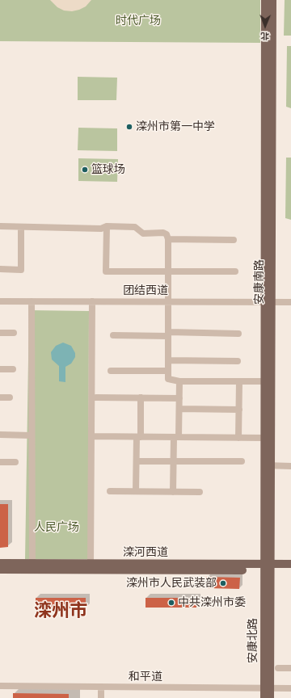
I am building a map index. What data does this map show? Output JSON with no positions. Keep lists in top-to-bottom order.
{
  "streets": {
    "main road": ["安康南路", "滦河西道", "安康北路"],
    "street": ["团结西道", "和平道"]
  },
  "crossings": [
    ["安康南路", "团结西道"],
    ["安康南路", "滦河西道"],
    ["安康南路", "安康北路"],
    ["滦河西道", "安康北路"],
    ["安康北路", "和平道"]
  ],
  "districts": ["滦州市"],
  "parks": ["时代广场", "人民广场"],
  "places": [
    "滦州市第一中学",
    "篮球场",
    "滦州市人民武装部",
    "中共滦州市委"
  ],
  "north": "bottom"
}
